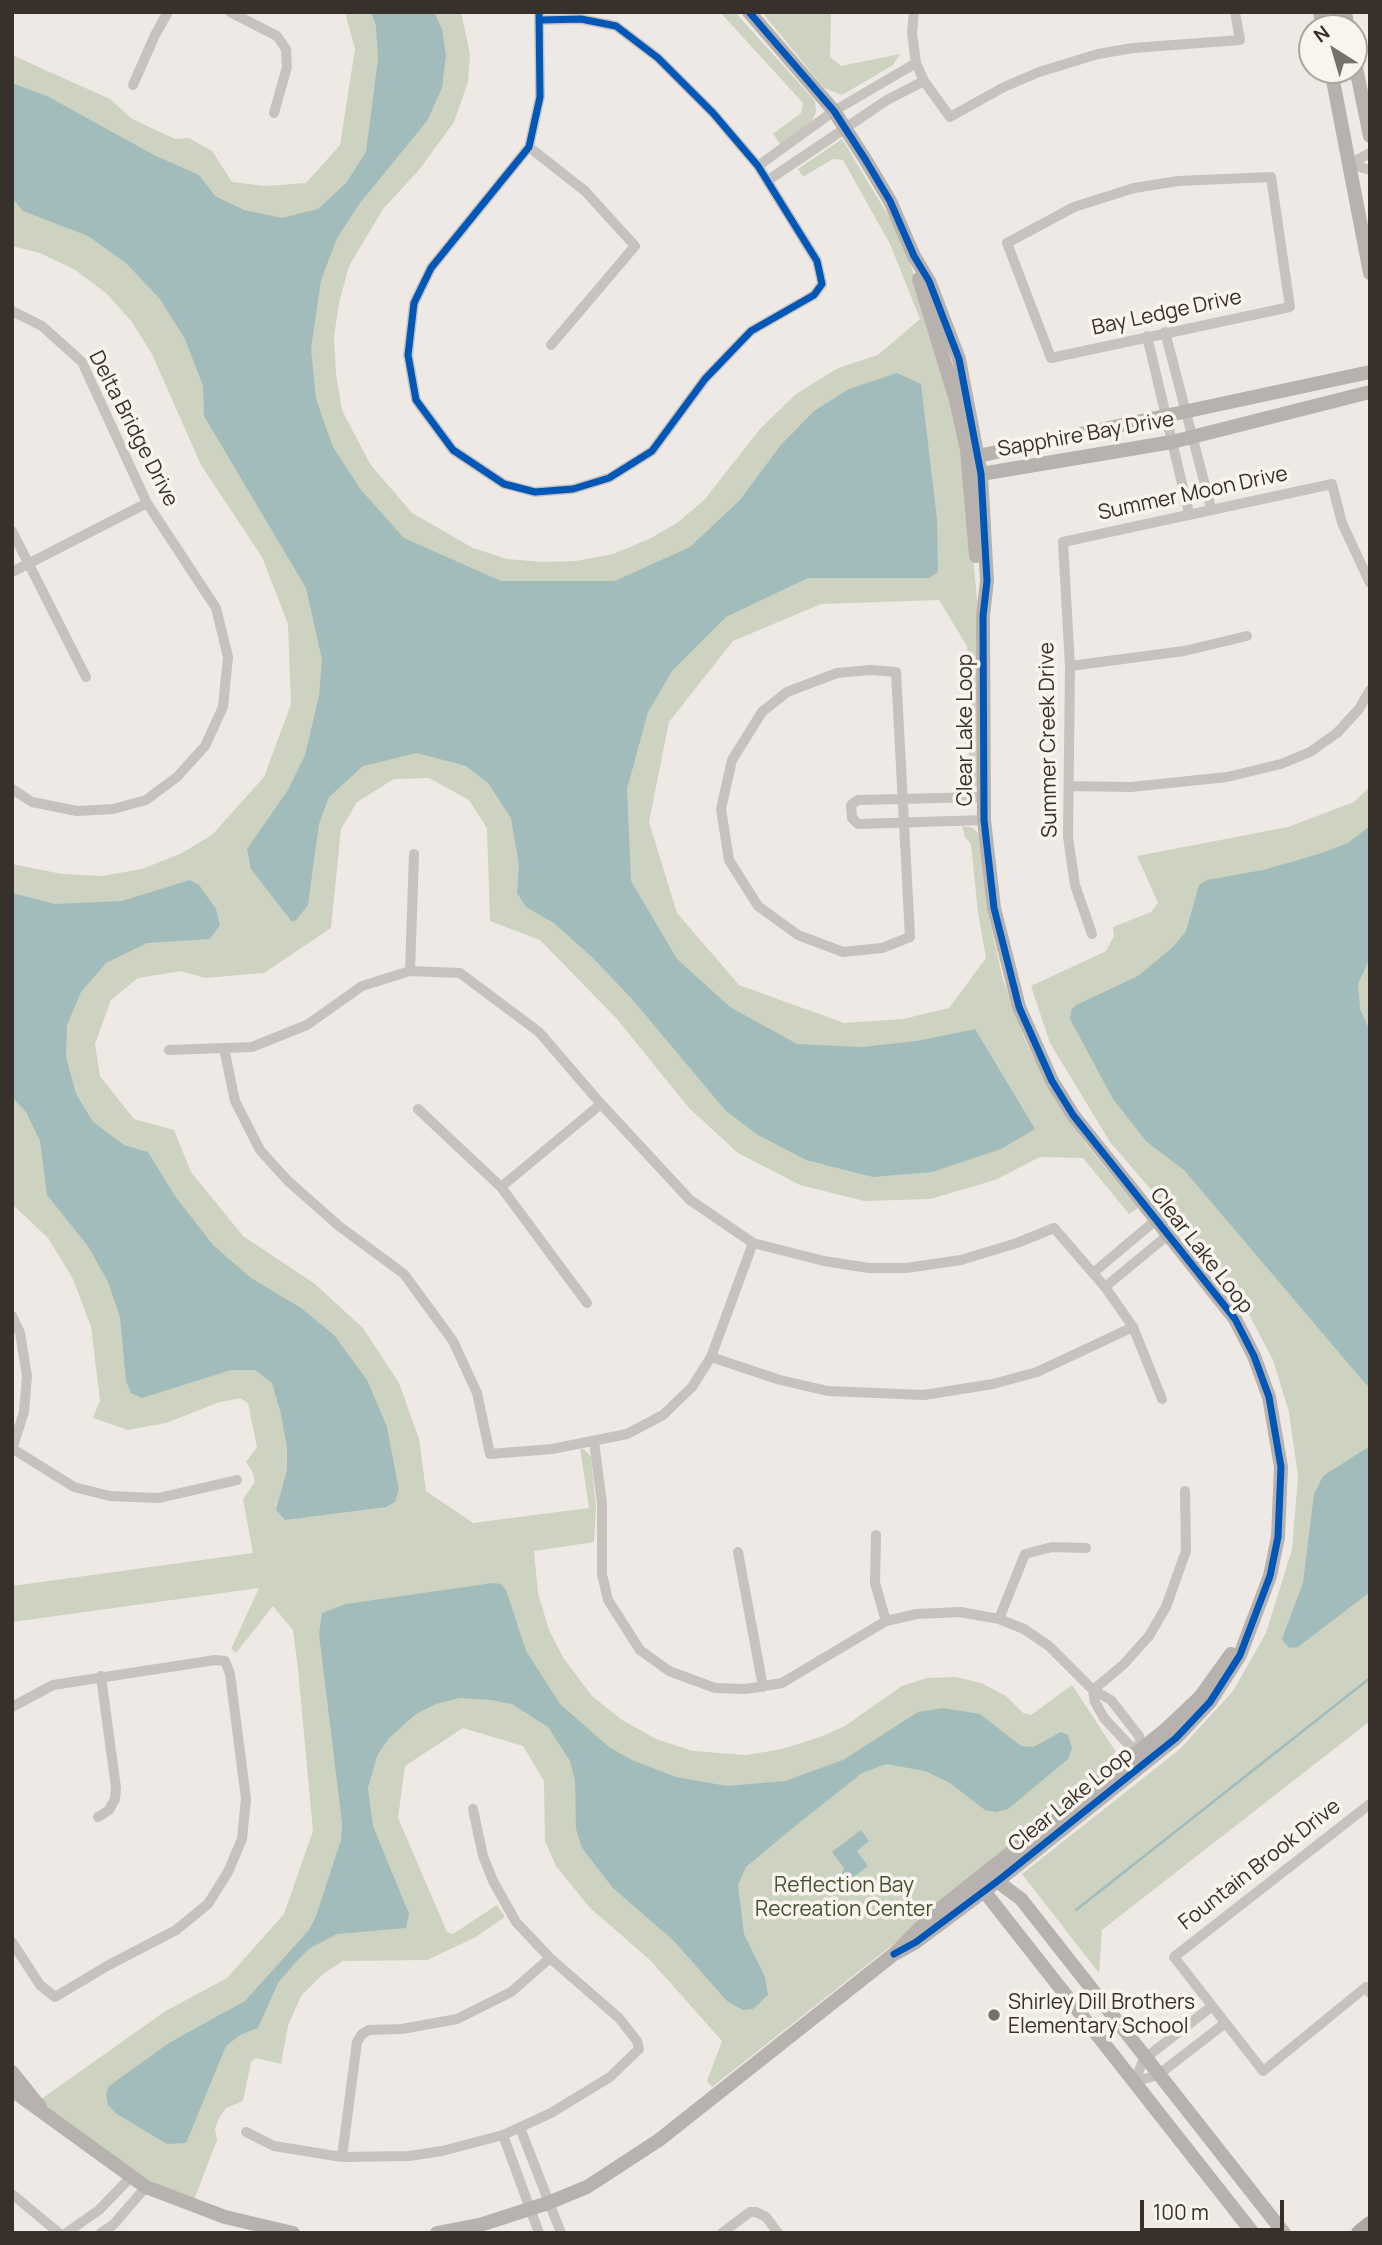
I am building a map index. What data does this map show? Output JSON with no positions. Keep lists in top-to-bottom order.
{
  "streets": {
    "street": [
      "Bay Ledge Drive",
      "Delta Bridge Drive",
      "Sapphire Bay Drive",
      "Summer Moon Drive",
      "Clear Lake Loop",
      "Summer Creek Drive",
      "Fountain Brook Drive"
    ]
  },
  "crossings": [
    ["Sapphire Bay Drive", "Clear Lake Loop"],
    ["Summer Moon Drive", "Summer Creek Drive"]
  ],
  "parks": ["Reflection Bay Recreation Center"],
  "places": ["Shirley Dill Brothers Elementary School"],
  "scale_bar": "100 m",
  "north": "top left"
}
